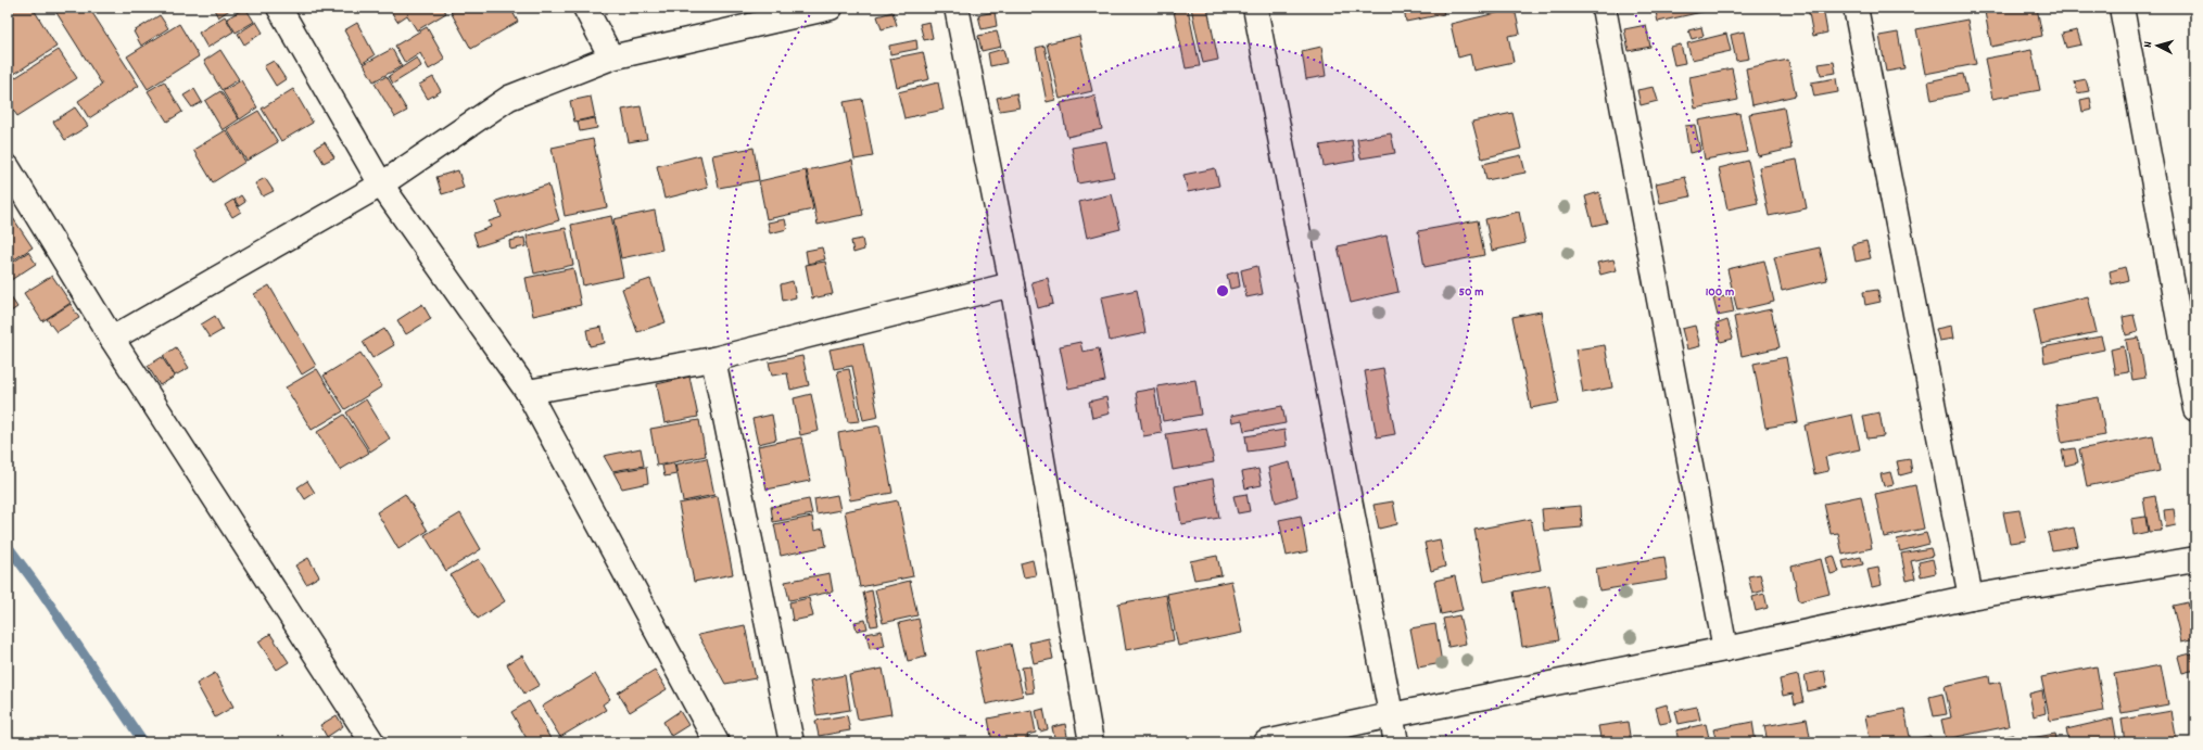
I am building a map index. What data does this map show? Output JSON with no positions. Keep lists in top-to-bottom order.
{
  "north": "left",
  "rings": ["50 m", "100 m"]
}
